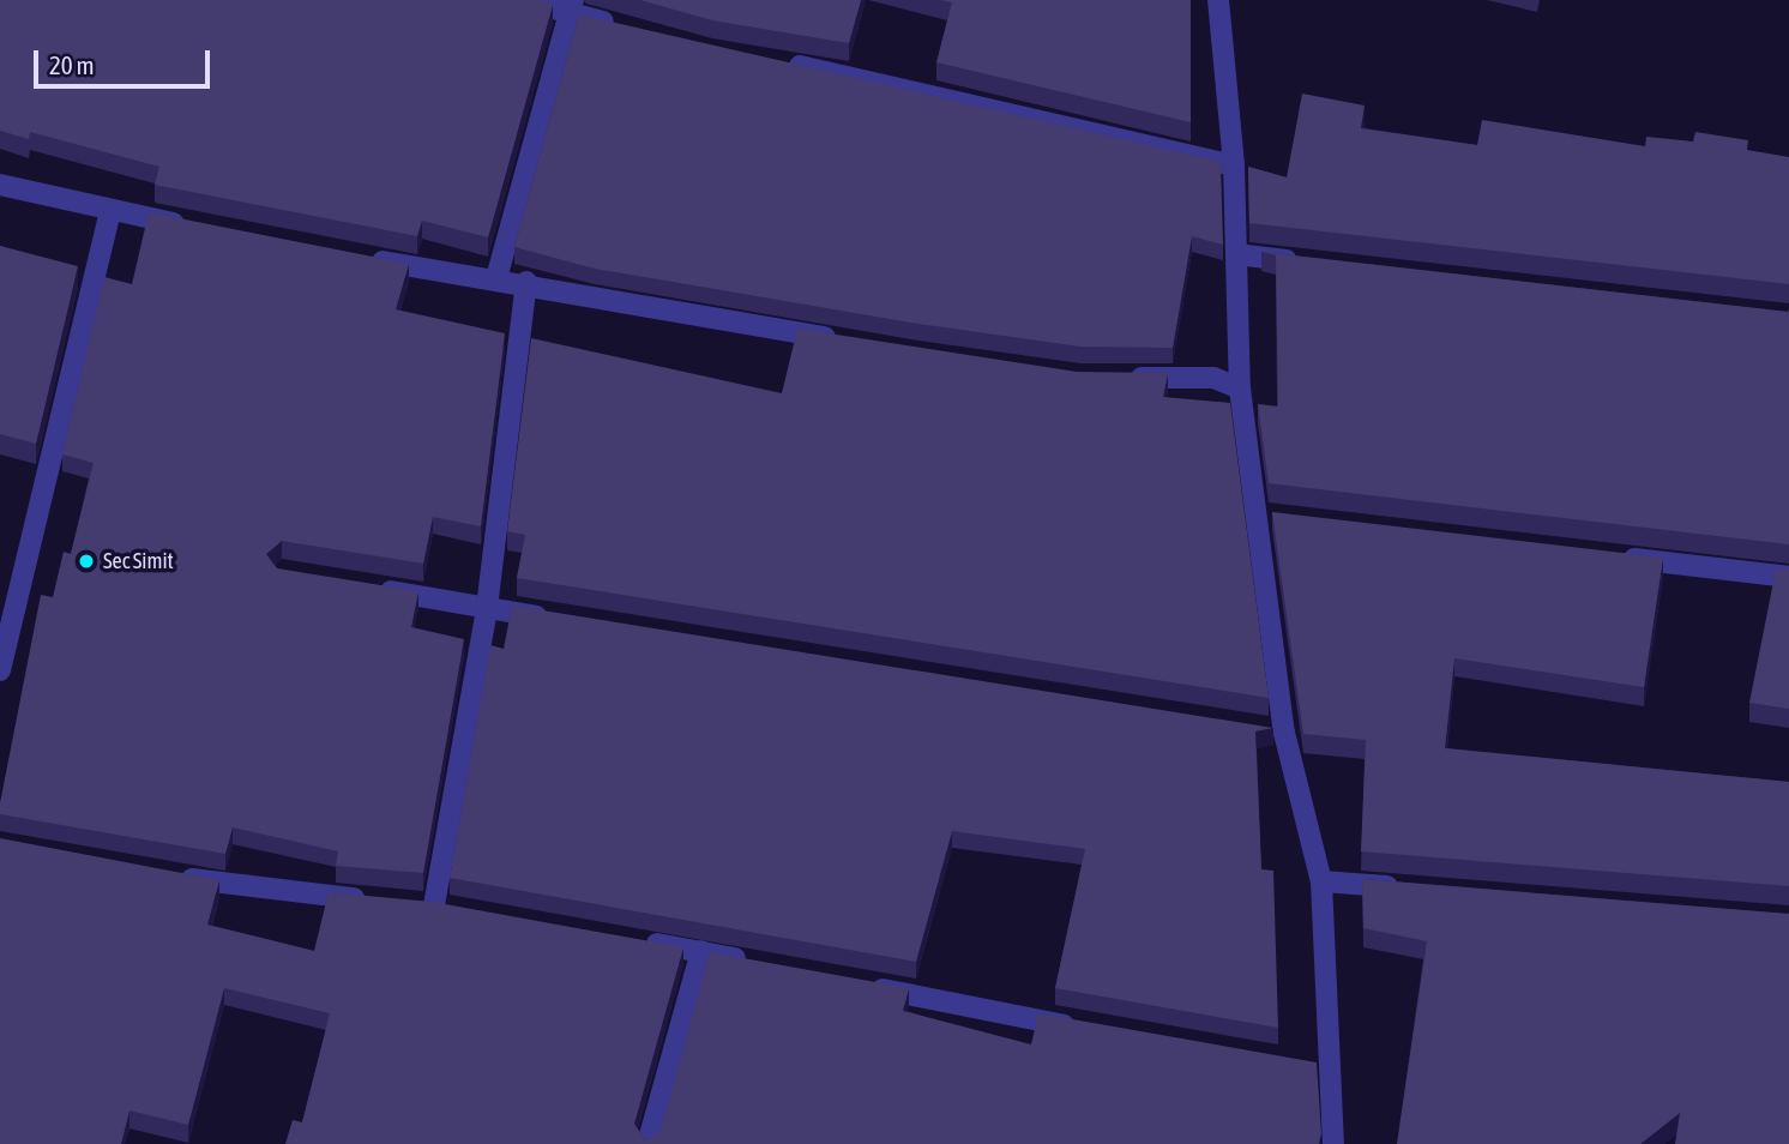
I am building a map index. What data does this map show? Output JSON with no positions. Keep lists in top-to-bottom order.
{
  "places": ["Sec Simit"],
  "scale_bar": "20 m"
}
